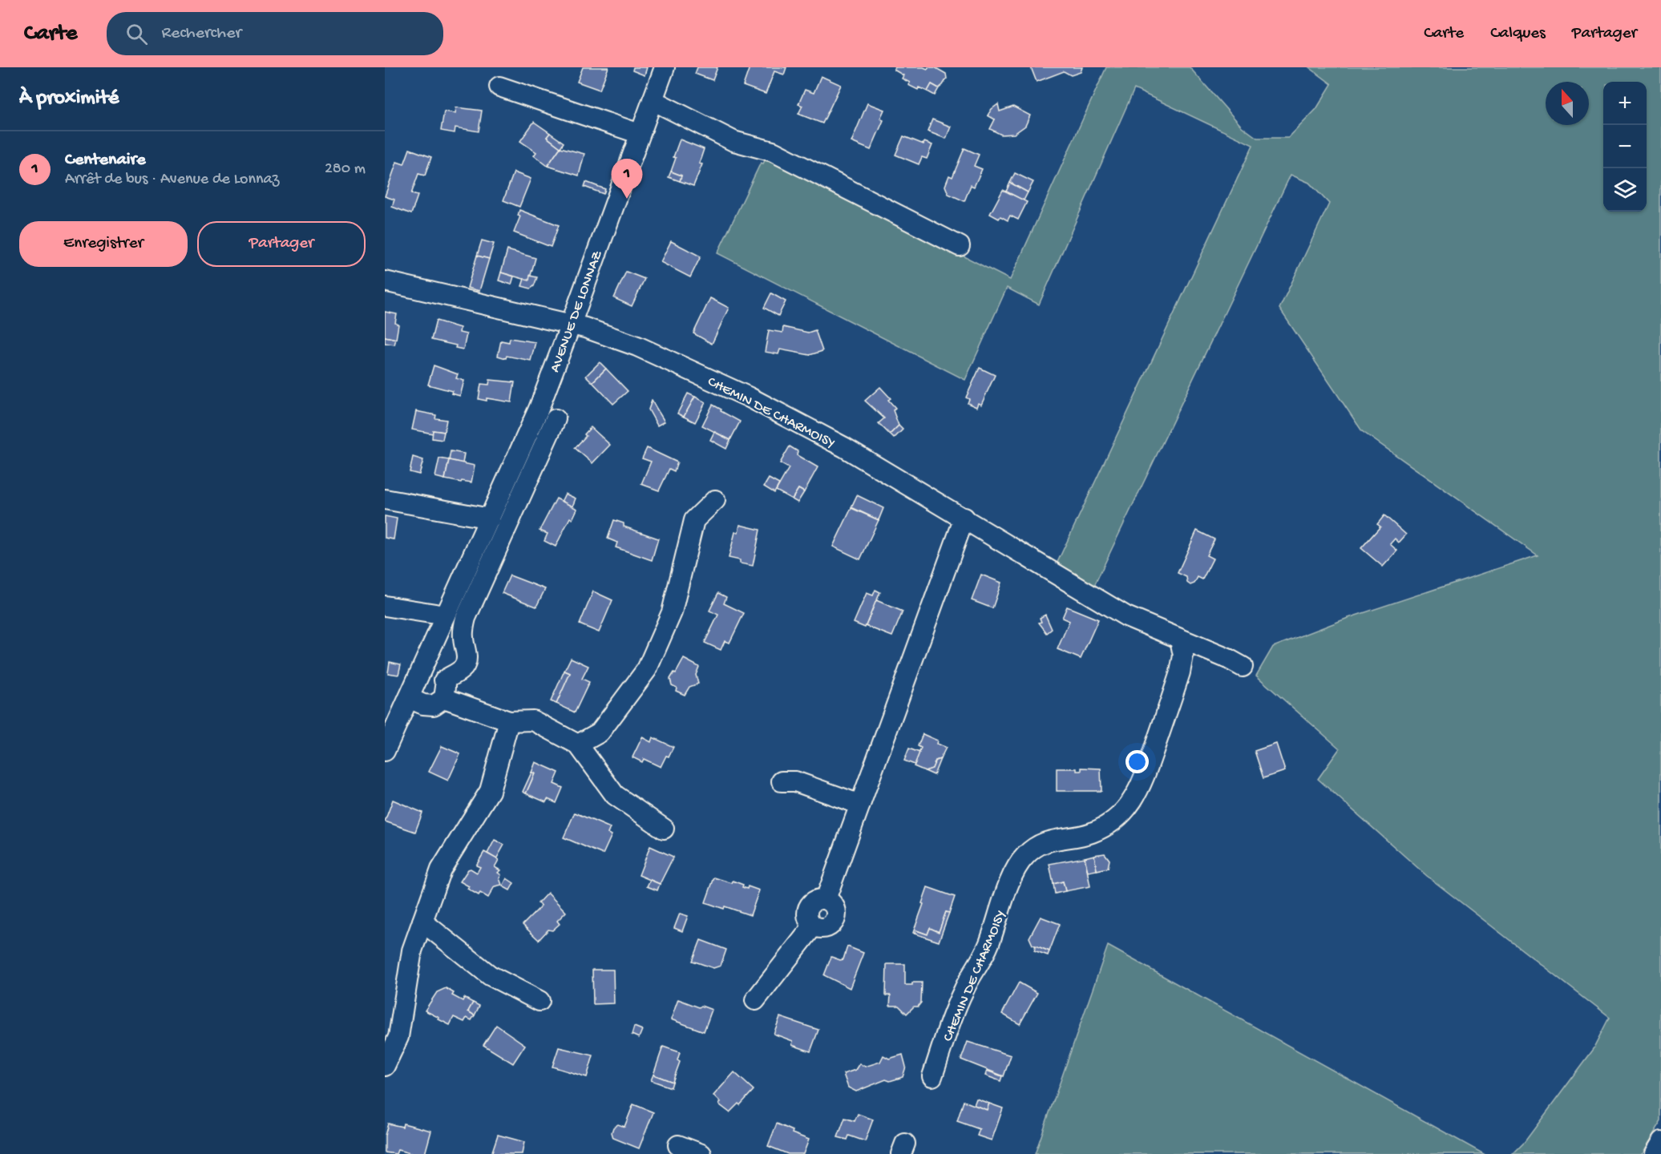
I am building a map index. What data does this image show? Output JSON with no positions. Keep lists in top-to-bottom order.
{
  "streets": {
    "street": ["AVENUE DE LONNAZ", "CHEMIN DE CHARMOISY"]
  },
  "crossings": [
    ["AVENUE DE LONNAZ", "CHEMIN DE CHARMOISY"]
  ],
  "north": "top",
  "page": {
    "header": "Carte",
    "search": "Rechercher",
    "nav": ["Carte", "Calques", "Partager"],
    "heading": "À proximité",
    "map_buttons": ["+", "−"],
    "list": [
      {
        "mark": "1",
        "name": "Centenaire",
        "note": "Arrêt de bus · Avenue de Lonnaz",
        "value": "280 m"
      }
    ],
    "pins": "1",
    "buttons": ["Enregistrer", "Partager"]
  }
}
